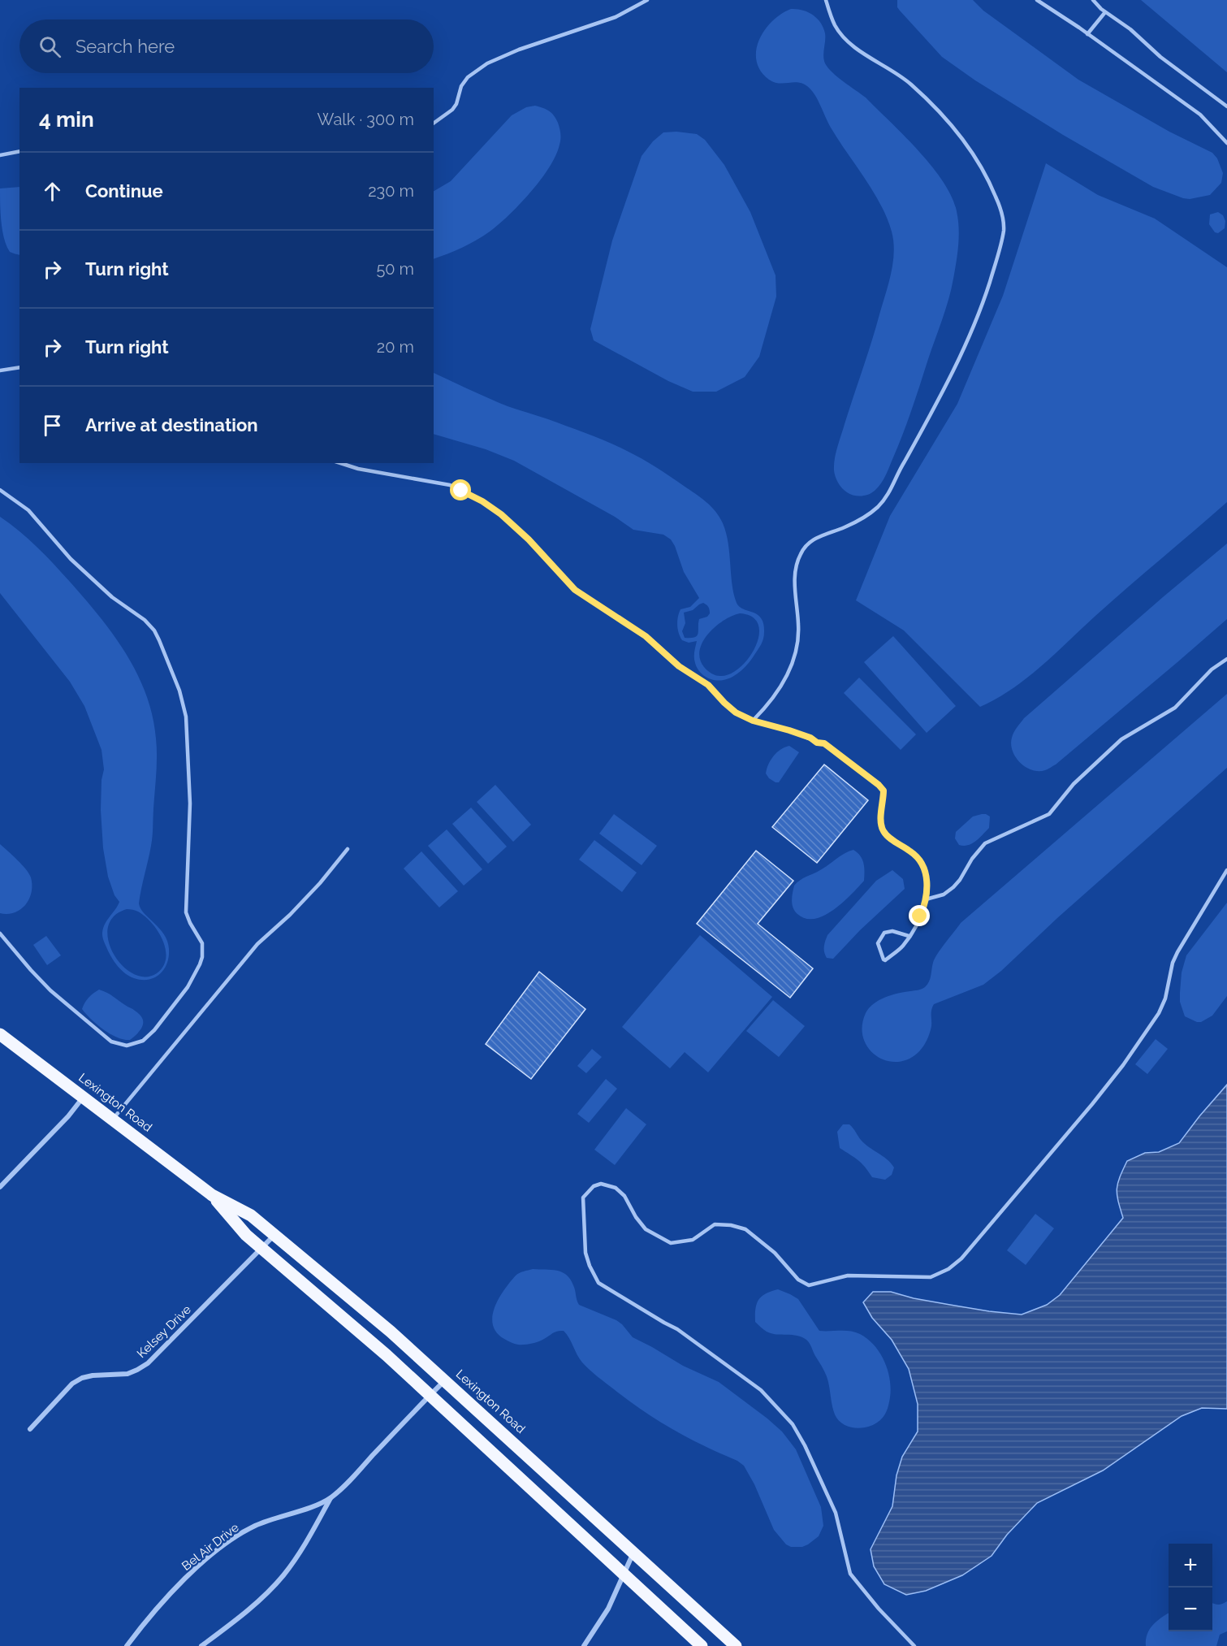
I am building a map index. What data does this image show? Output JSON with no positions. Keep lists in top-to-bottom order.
{
  "streets": {
    "main road": ["Lexington Road"],
    "street": ["Kelsey Drive", "Bel Air Drive"]
  },
  "crossings": [
    ["Lexington Road", "Kelsey Drive"],
    ["Lexington Road", "Bel Air Drive"]
  ],
  "page": {
    "search": "Search here",
    "heading": ["4 min", "Walk · 300 m"],
    "list": [
      ["Continue", "230 m"],
      ["Turn right", "50 m"],
      ["Turn right", "20 m"],
      "Arrive at destination"
    ],
    "map_buttons": ["+", "−"]
  }
}
